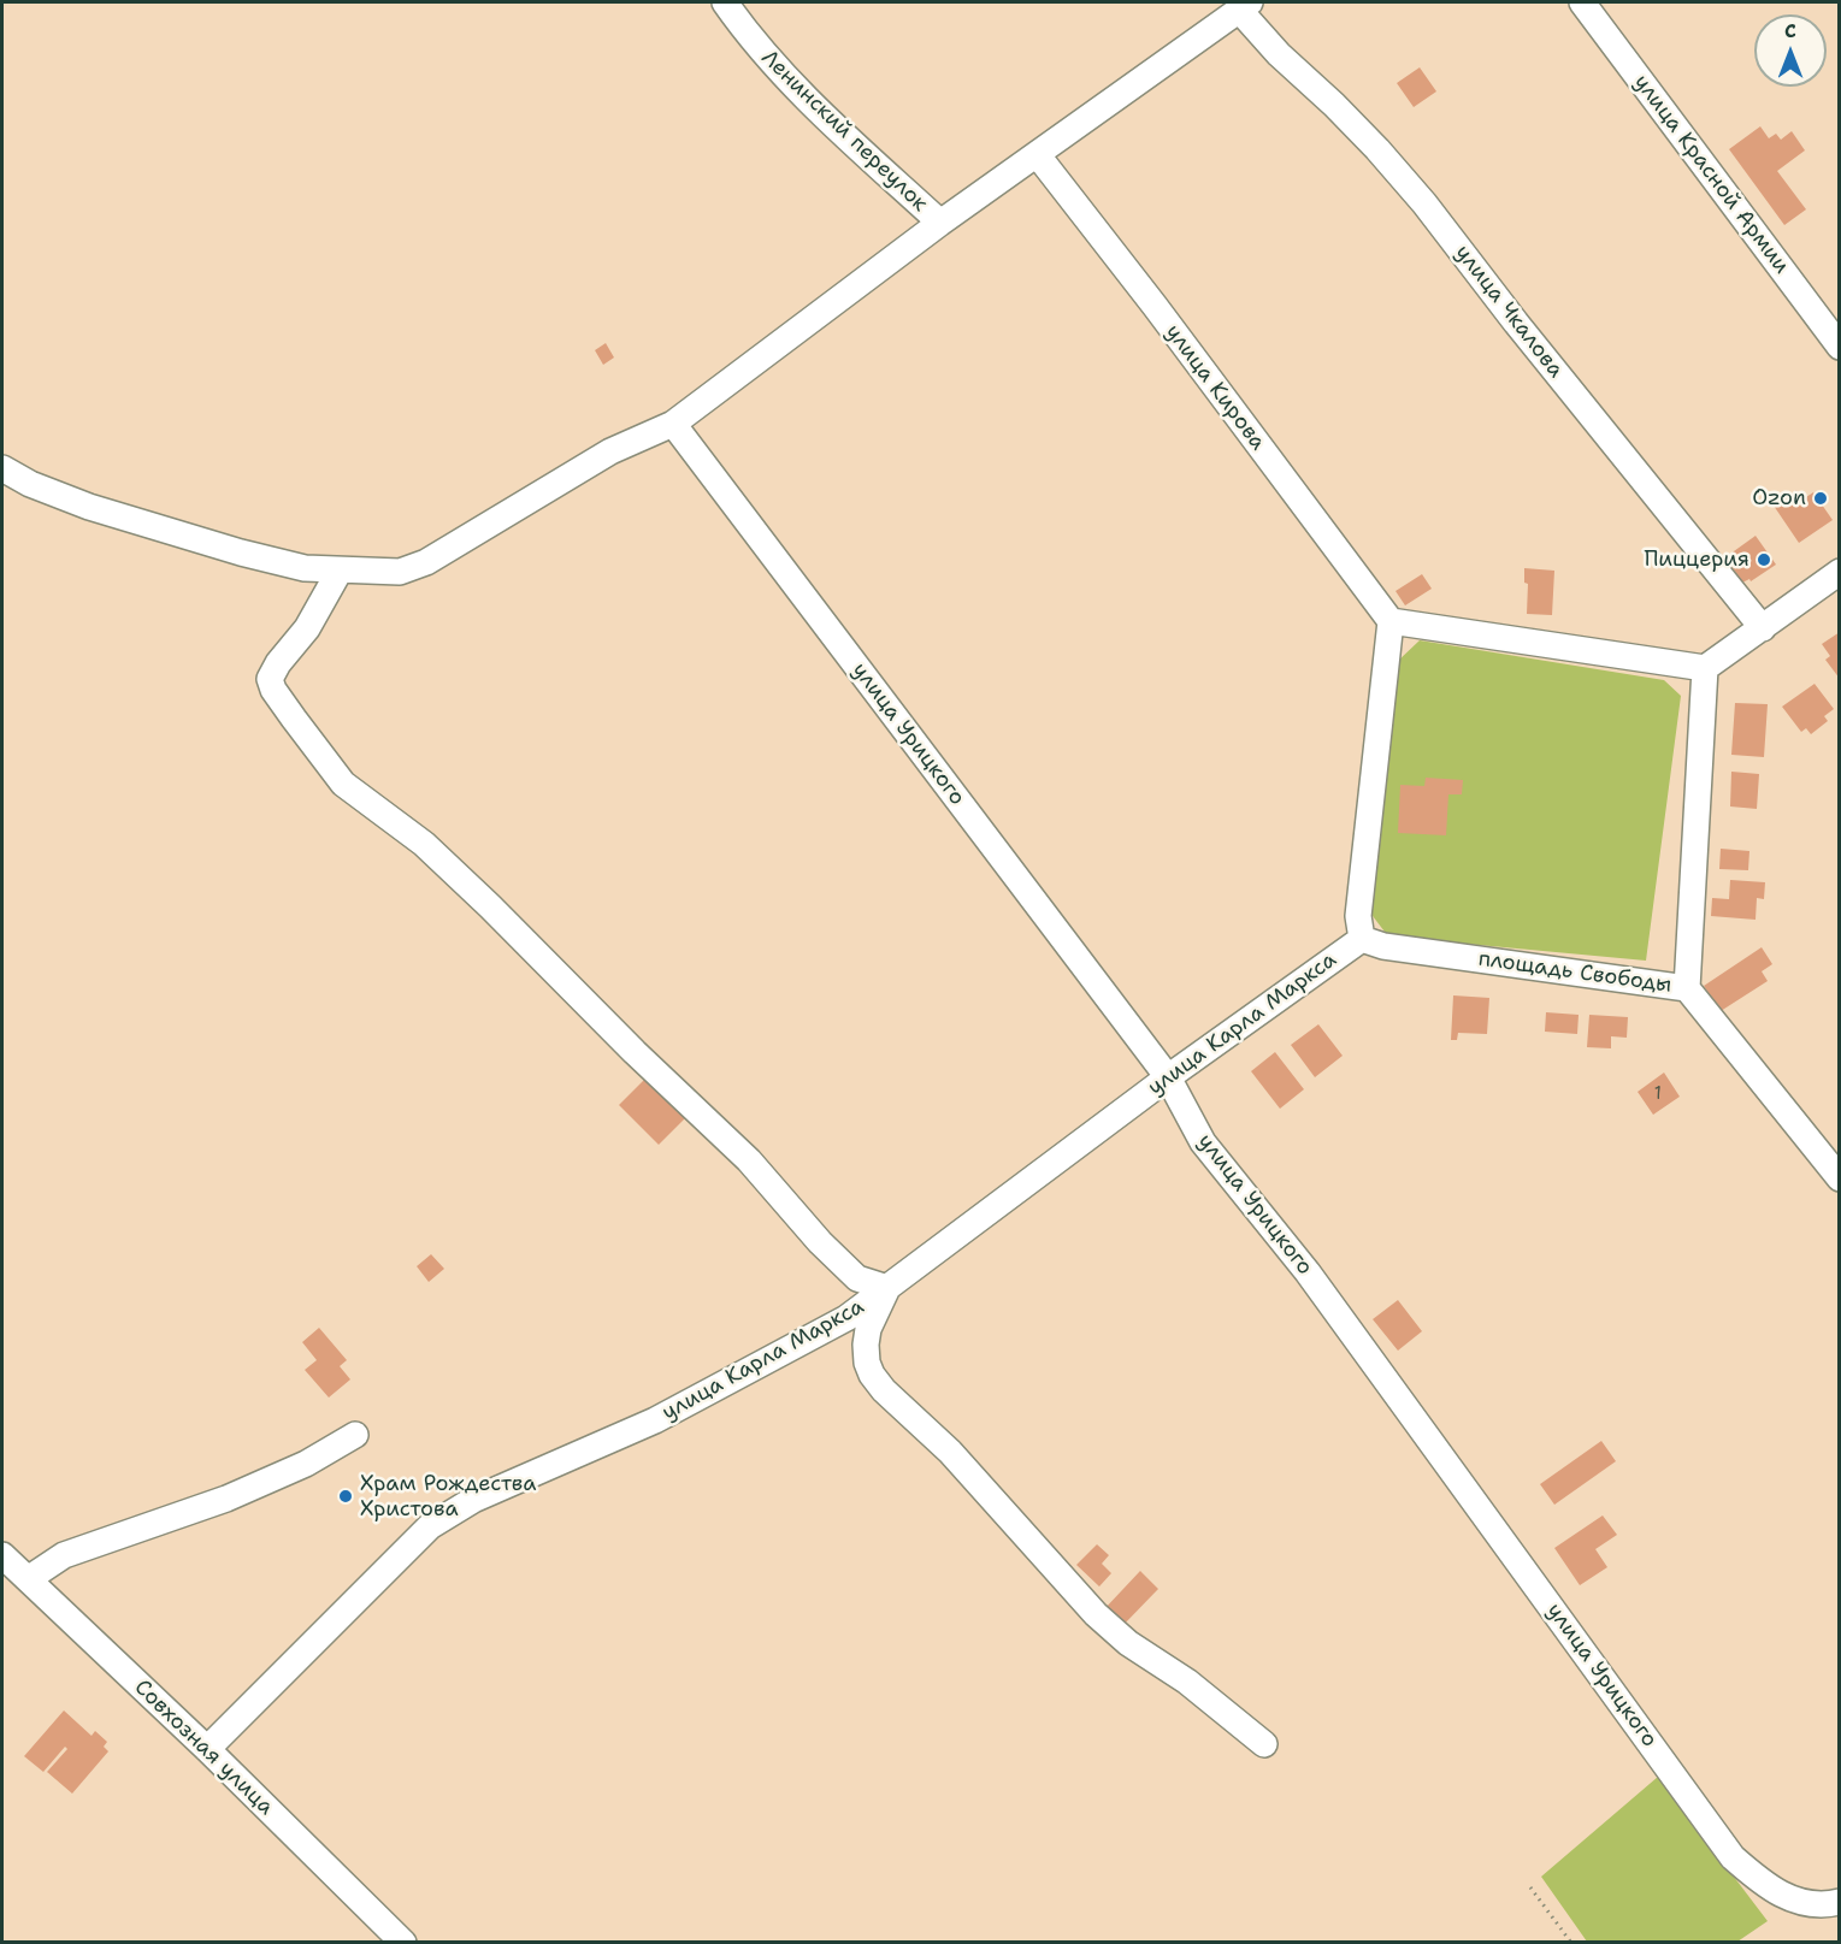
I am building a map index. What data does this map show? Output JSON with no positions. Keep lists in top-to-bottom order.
{
  "streets": {
    "street": [
      "Ленинский переулок",
      "улица Красной Армии",
      "улица Чкалова",
      "улица Кирова",
      "улица Урицкого",
      "площадь Свободы",
      "улица Карла Маркса",
      "Совхозная улица"
    ]
  },
  "crossings": [
    ["улица Урицкого", "улица Карла Маркса"],
    ["площадь Свободы", "улица Карла Маркса"],
    ["улица Карла Маркса", "Совхозная улица"]
  ],
  "places": ["Ozon", "Пиццерия", "Храм Рождества Христова"],
  "house_numbers": ["1"],
  "north": "top"
}
